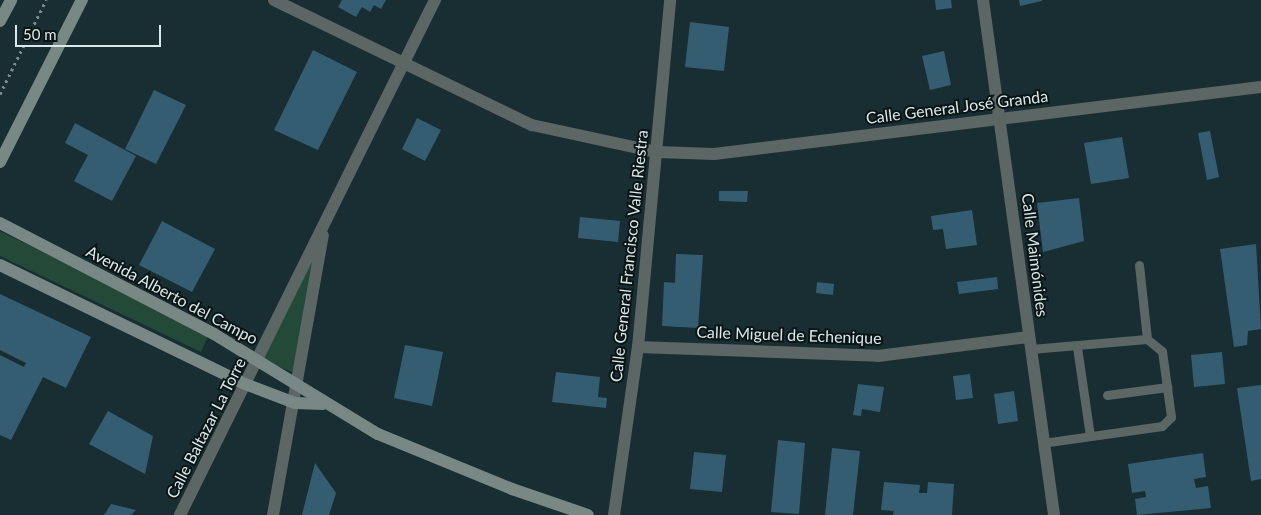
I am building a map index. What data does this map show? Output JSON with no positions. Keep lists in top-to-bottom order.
{
  "streets": {
    "main road": ["Avenida Alberto del Campo"],
    "street": [
      "Calle General José Granda",
      "Calle Maimónides",
      "Calle General Francisco Valle Riestra",
      "Calle Miguel de Echenique",
      "Calle Baltazar La Torre"
    ]
  },
  "crossings": [
    ["Calle General José Granda", "Calle Maimónides"],
    ["Calle General José Granda", "Calle General Francisco Valle Riestra"],
    ["Calle General José Granda", "Calle Baltazar La Torre"],
    ["Calle Maimónides", "Calle Miguel de Echenique"],
    ["Calle General Francisco Valle Riestra", "Calle Miguel de Echenique"],
    ["Avenida Alberto del Campo", "Calle Baltazar La Torre"]
  ],
  "scale_bar": "50 m"
}
